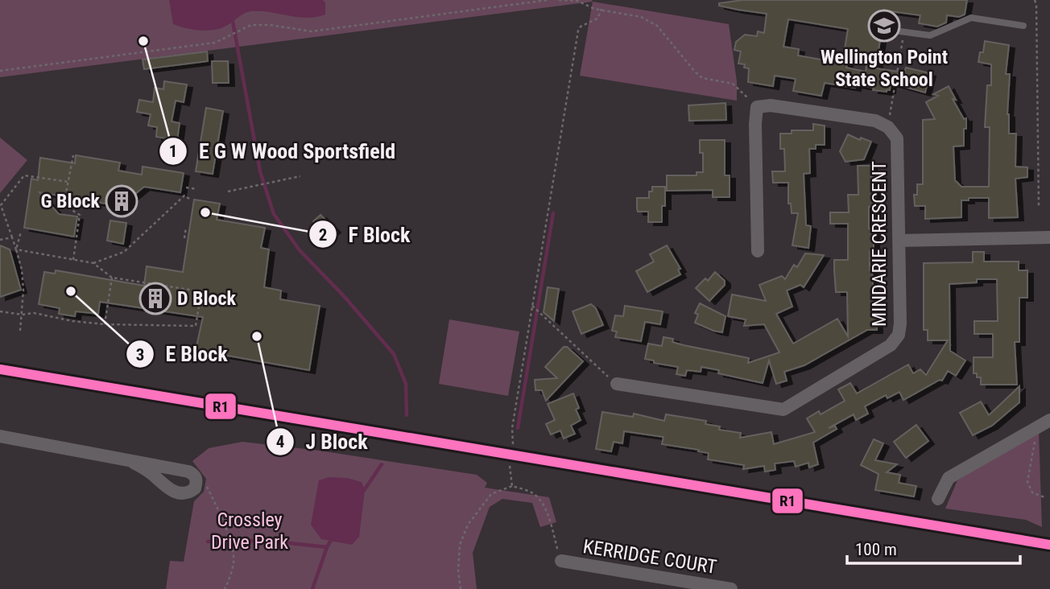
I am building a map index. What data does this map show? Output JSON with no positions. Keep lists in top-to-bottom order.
{
  "streets": {
    "street": ["MINDARIE CRESCENT", "KERRIDGE COURT"]
  },
  "parks": ["Crossley Drive Park"],
  "places": {
    "school or university": ["Wellington Point State School"],
    "other": [
      "E G W Wood Sportsfield",
      "F Block",
      "E Block",
      "J Block"
    ],
    "building": ["G Block", "D Block"]
  },
  "lines": ["transit line R1"],
  "scale_bar": "100 m"
}
